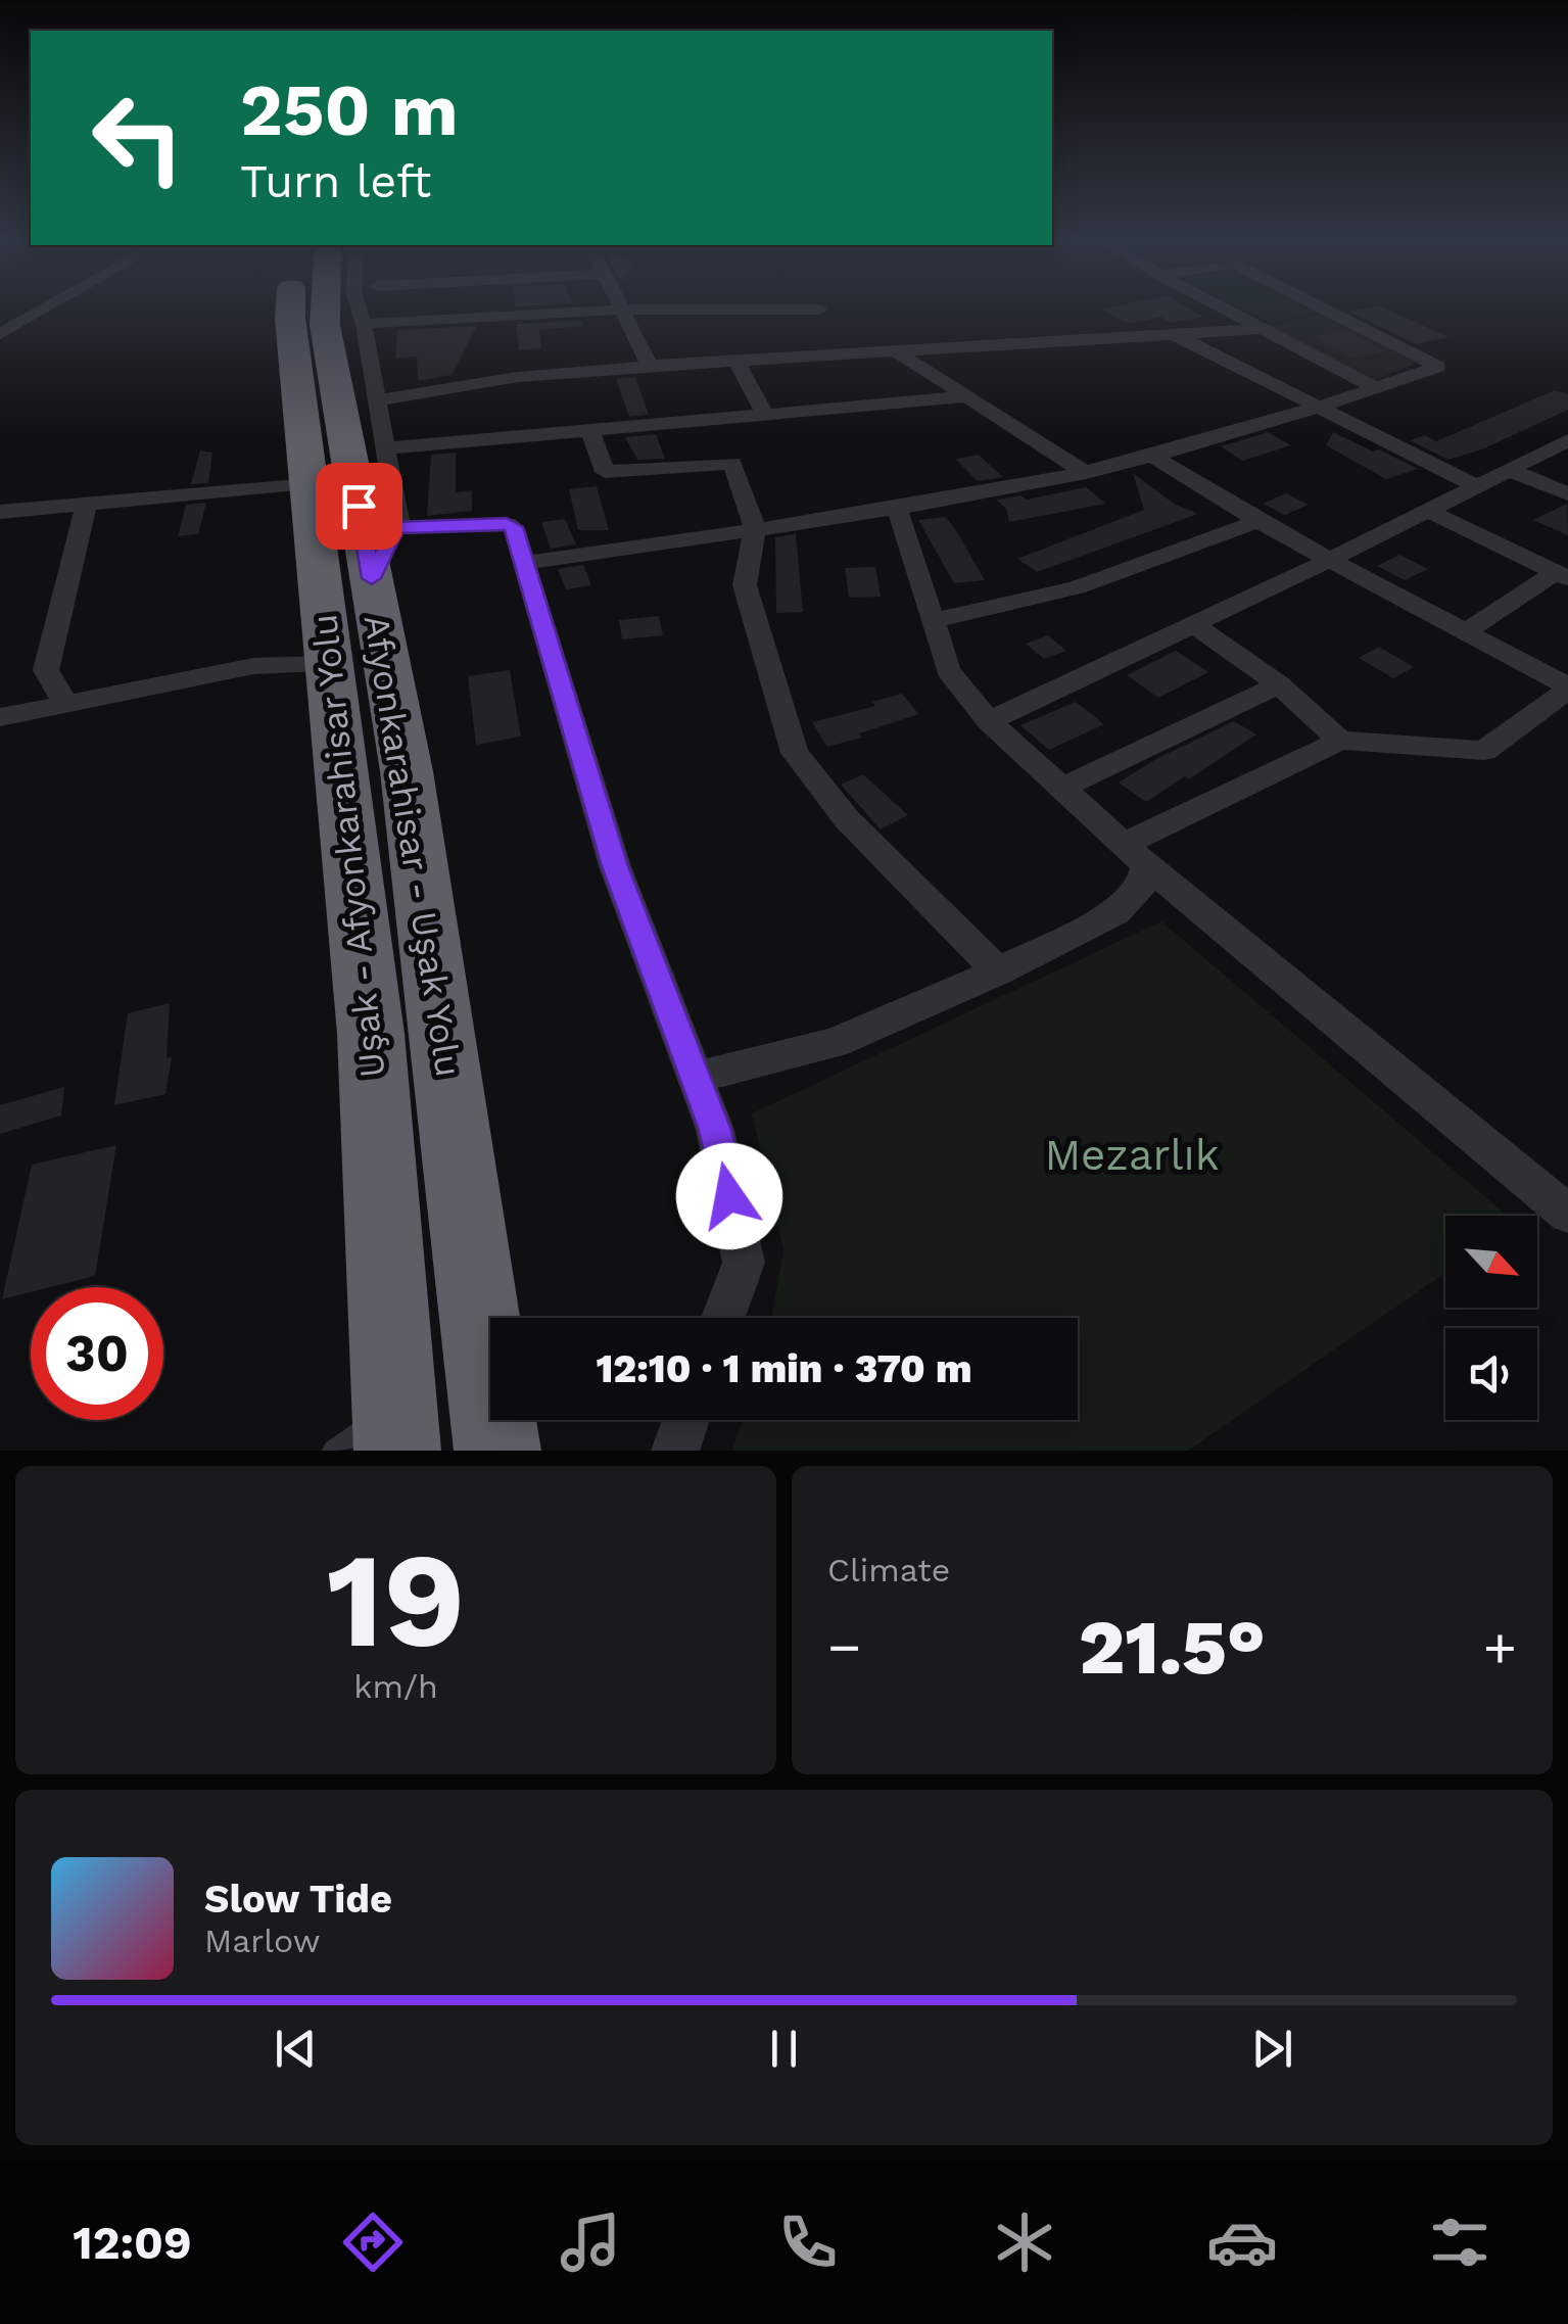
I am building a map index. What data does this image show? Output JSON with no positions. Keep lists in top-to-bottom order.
{
  "streets": {
    "highway": ["Uşak - Afyonkarahisar Yolu", "Afyonkarahisar - Uşak Yolu"]
  },
  "parks": ["Mezarlık"],
  "north": "bottom right",
  "page": {
    "turn": ["250 m", "Turn left"],
    "limit": "30",
    "trip": "12:10 · 1 min · 370 m",
    "tile": [
      ["19", "km/h"],
      "Climate"
    ],
    "heat": ["−", "21.5°", "+"],
    "song": ["Slow Tide", "Marlow"],
    "tabs": "12:09"
  }
}
